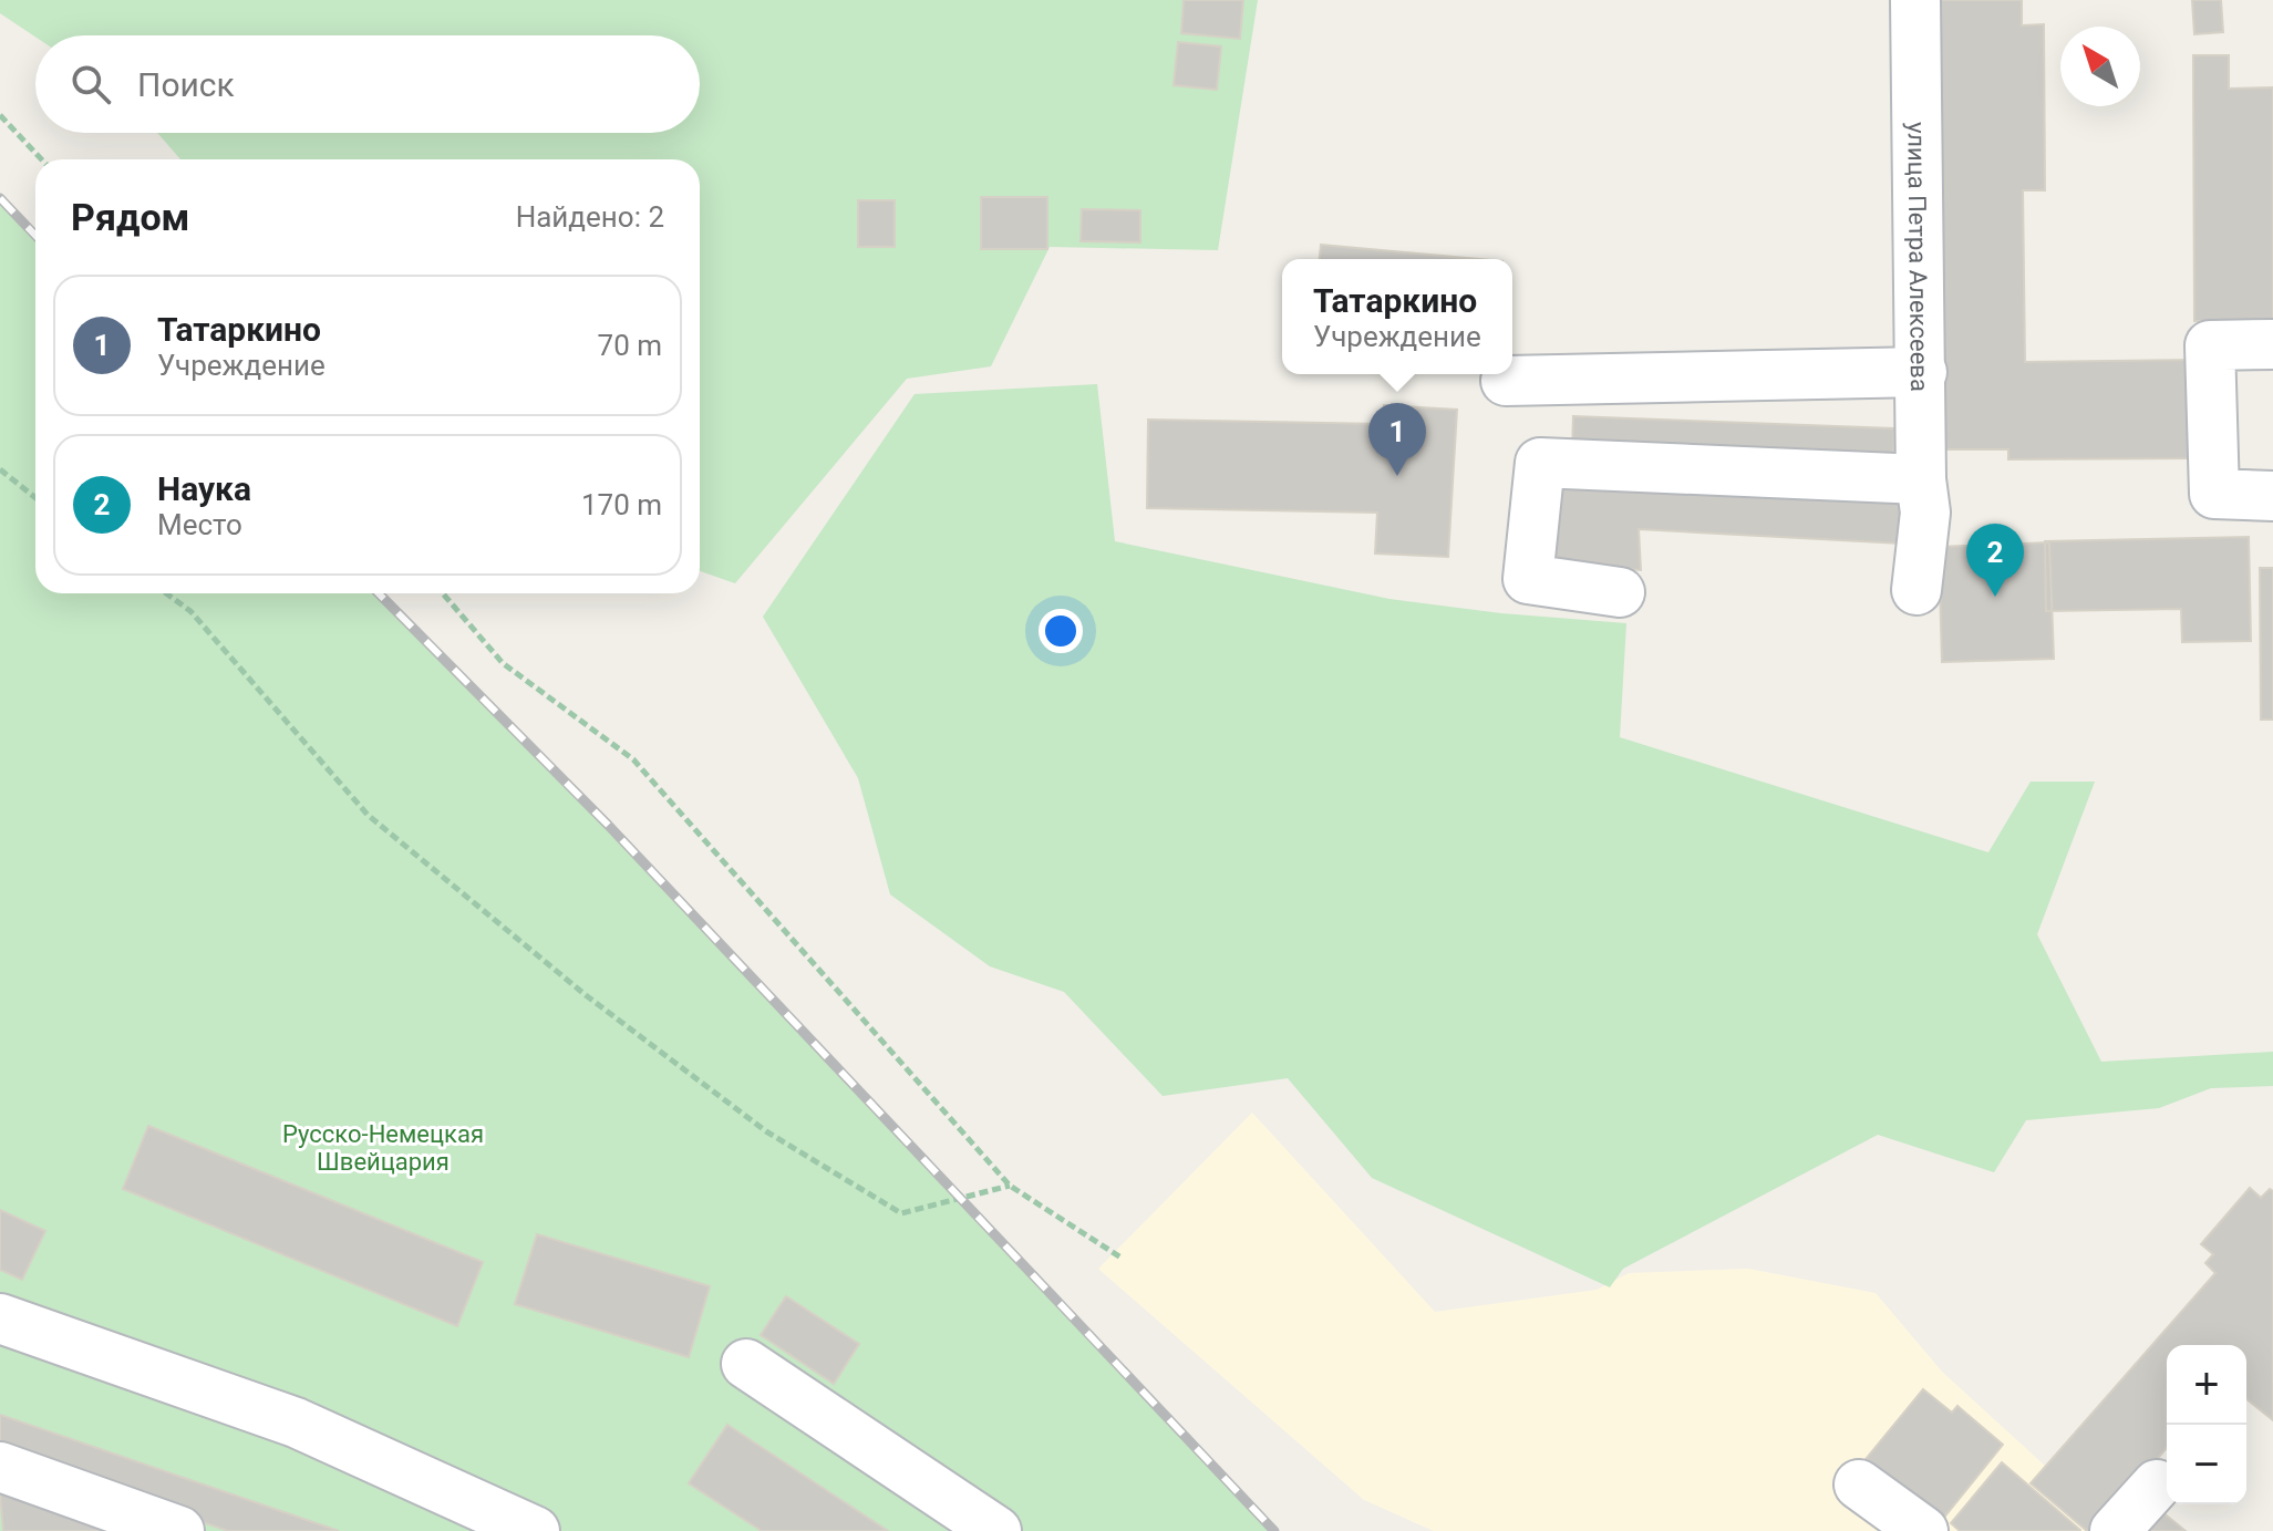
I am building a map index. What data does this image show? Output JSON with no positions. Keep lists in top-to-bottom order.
{
  "streets": {
    "street": ["улица Петра Алексеева"]
  },
  "parks": ["Русско-Немецкая Швейцария"],
  "north": "top left",
  "page": {
    "search": "Поиск",
    "heading": ["Рядом", "Найдено: 2"],
    "popup": ["Татаркино", "Учреждение"],
    "list": [
      {
        "mark": "1",
        "name": "Татаркино",
        "note": "Учреждение",
        "value": "70 m"
      },
      {
        "mark": "2",
        "name": "Наука",
        "note": "Место",
        "value": "170 m"
      }
    ],
    "pins": ["1", "2"],
    "map_buttons": ["+", "−"]
  }
}
